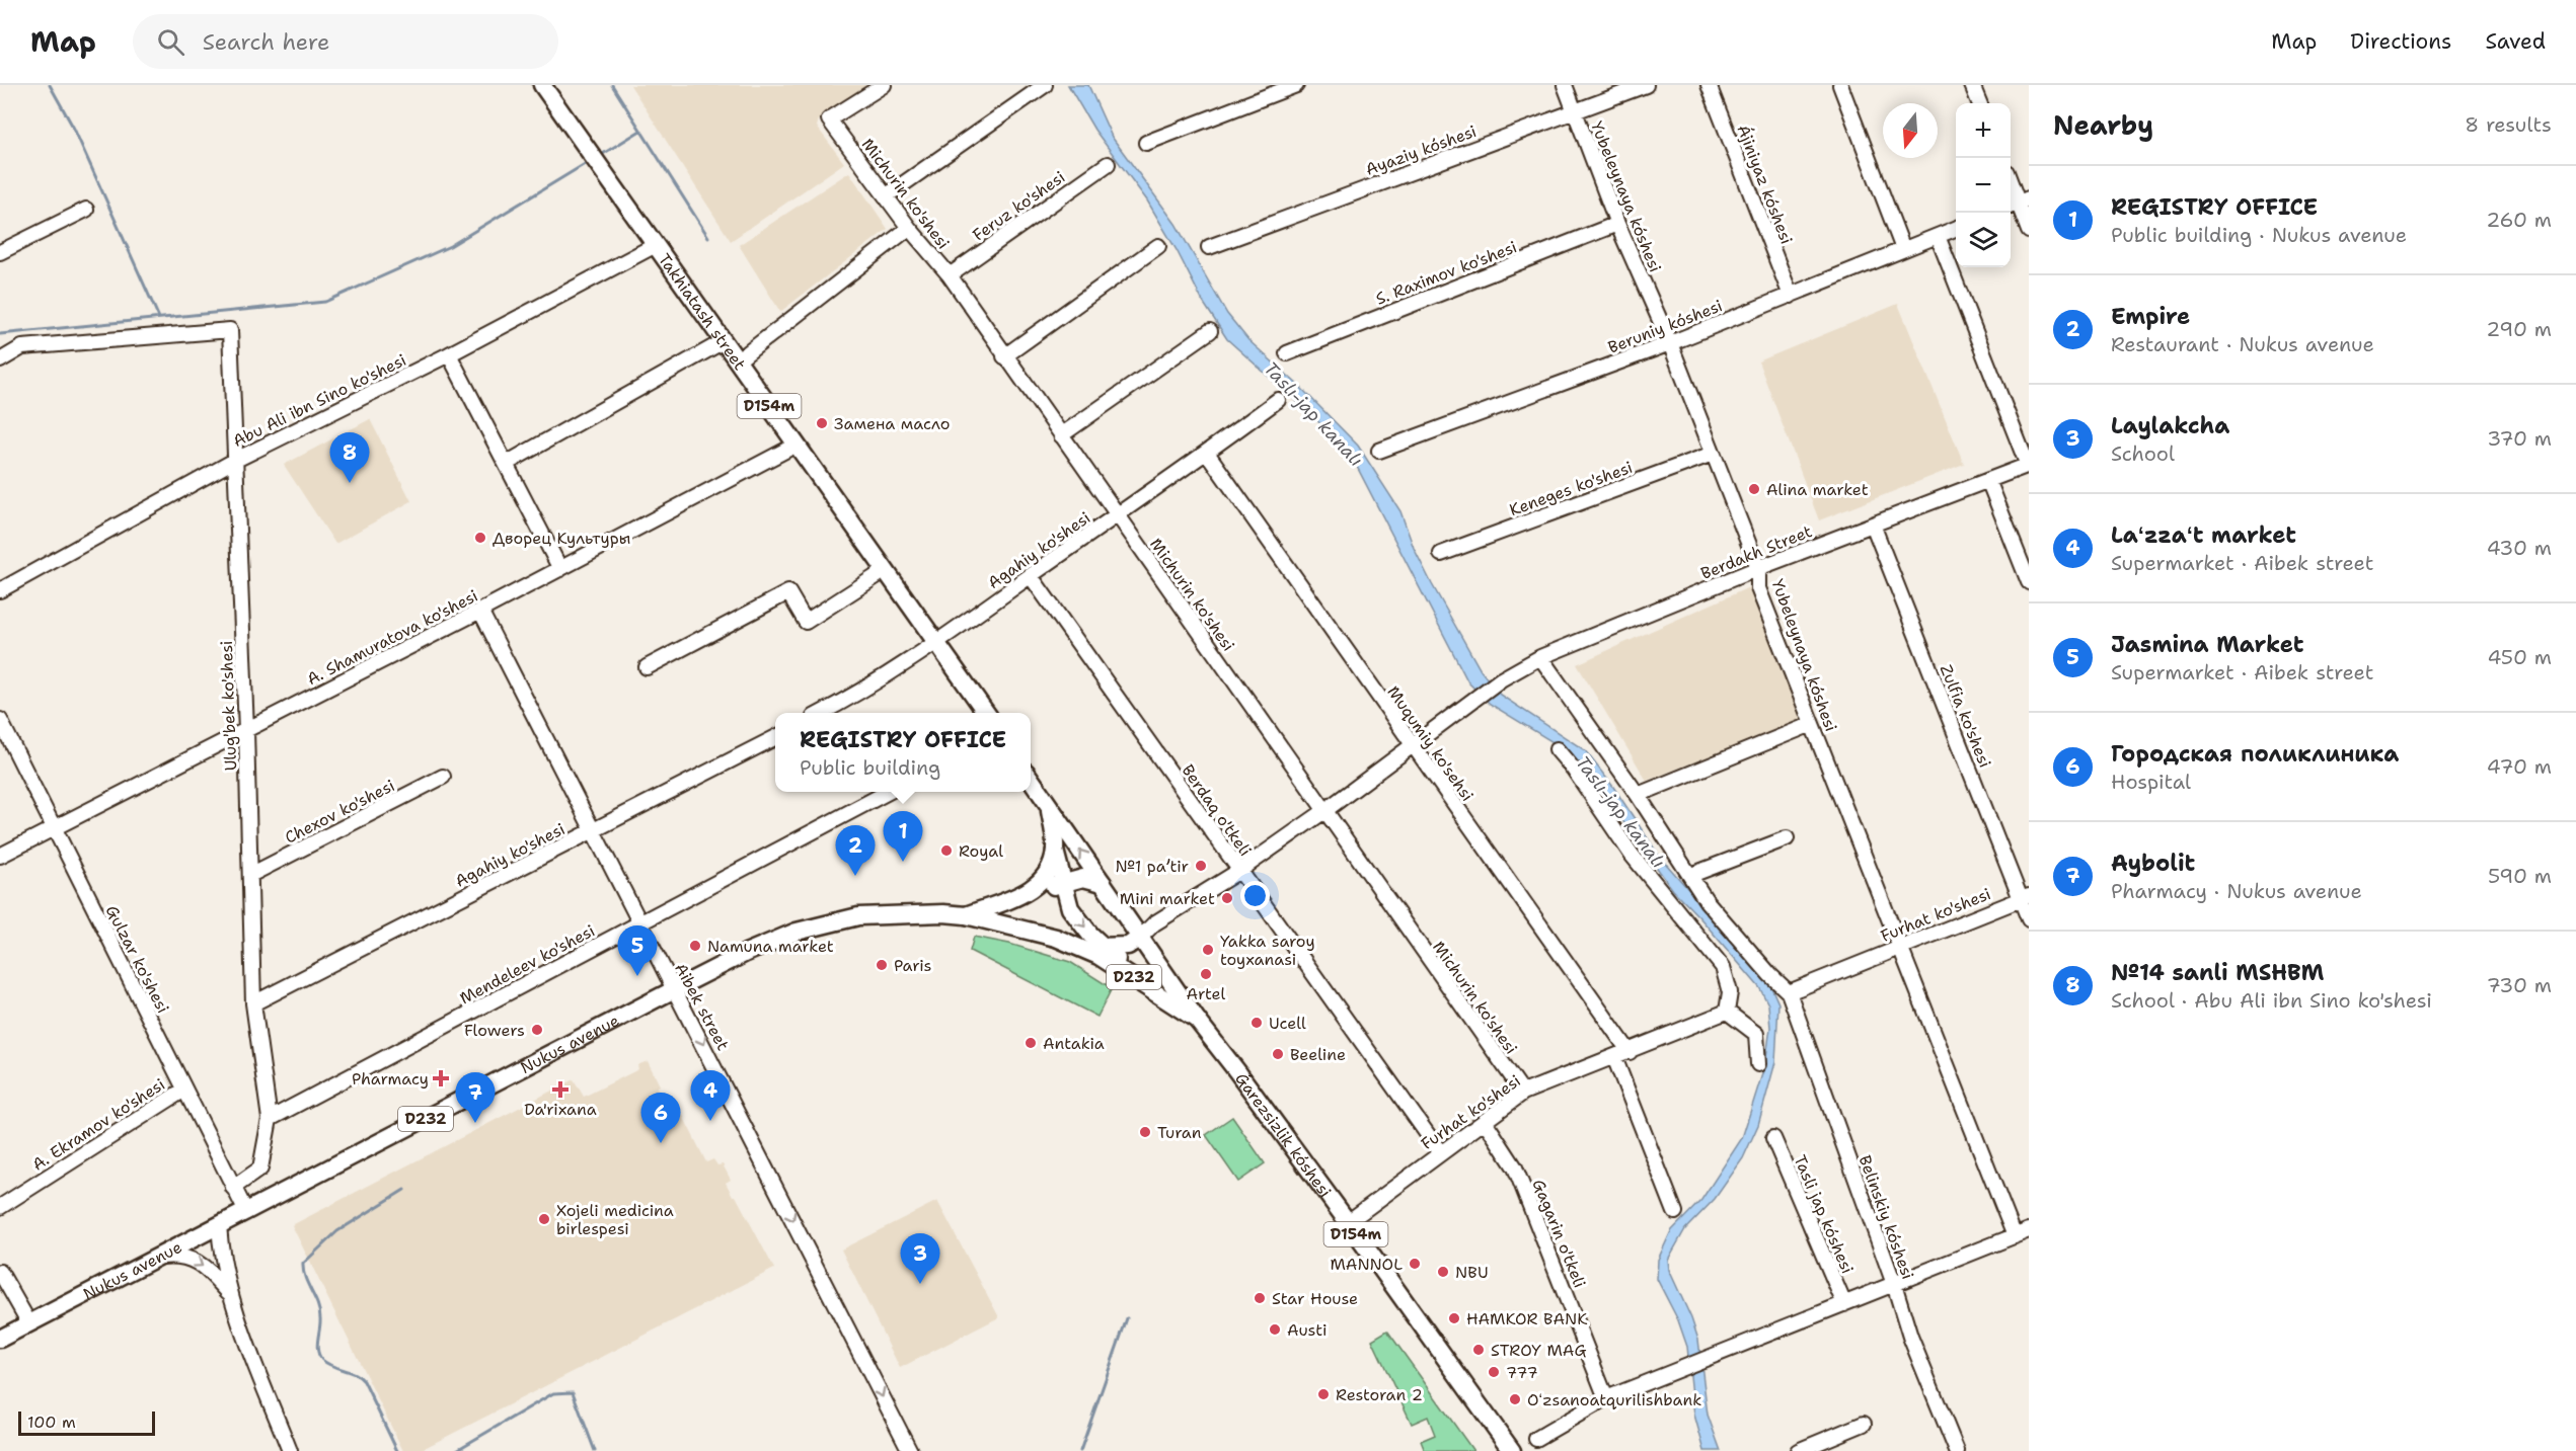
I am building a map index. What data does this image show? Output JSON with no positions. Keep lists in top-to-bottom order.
{
  "streets": {
    "main road": [
      "Takhiatash street",
      "D154m",
      "D232",
      "Nukus avenue",
      "Ǵarezsizlik kóshesi"
    ],
    "street": [
      "Ayaziy kóshesi",
      "Ájiniyaz kóshesi",
      "Michurin ko'shesi",
      "Yubeleynaya kóshesi",
      "Feruz ko'shesi",
      "S. Raximov ko'shesi",
      "Beruniy kóshesi",
      "Abu Ali ibn Sino ko'shesi",
      "Keneges ko'shesi",
      "Agahiy ko'shesi",
      "Berdakh Street",
      "A. Shamuratova ko'shesi",
      "Ulug'bek ko'shesi",
      "Zulfia ko'shesi",
      "Muqumiy ko'sehsi",
      "Berdaq o'tkeli",
      "Chexov ko'shesi",
      "Furhat ko'shesi",
      "Gulzar ko'shesi",
      "Mendeleev ko'shesi",
      "Aibek street",
      "A. Ekramov ko'shesi",
      "Tasli jap kóshesi",
      "Belinskiy kóshesi",
      "Gagarin o'tkeli"
    ]
  },
  "crossings": [
    ["Ayaziy kóshesi", "Yubeleynaya kóshesi"],
    ["Ájiniyaz kóshesi", "Beruniy kóshesi"],
    ["Michurin ko'shesi", "Feruz ko'shesi"],
    ["Michurin ko'shesi", "Agahiy ko'shesi"],
    ["Michurin ko'shesi", "Berdakh Street"],
    ["Michurin ko'shesi", "Furhat ko'shesi"],
    ["Yubeleynaya kóshesi", "S. Raximov ko'shesi"],
    ["Yubeleynaya kóshesi", "Beruniy kóshesi"],
    ["Yubeleynaya kóshesi", "Keneges ko'shesi"],
    ["Yubeleynaya kóshesi", "Berdakh Street"],
    ["Yubeleynaya kóshesi", "Furhat ko'shesi"],
    ["Takhiatash street", "Abu Ali ibn Sino ko'shesi"],
    ["Takhiatash street", "Agahiy ko'shesi"],
    ["Takhiatash street", "A. Shamuratova ko'shesi"],
    ["Abu Ali ibn Sino ko'shesi", "Ulug'bek ko'shesi"],
    ["D154m", "Berdakh Street"],
    ["D154m", "D232"],
    ["D154m", "Ǵarezsizlik kóshesi"],
    ["Agahiy ko'shesi", "Ulug'bek ko'shesi"],
    ["Agahiy ko'shesi", "Muqumiy ko'sehsi"],
    ["Agahiy ko'shesi", "Berdaq o'tkeli"],
    ["Agahiy ko'shesi", "Aibek street"],
    ["Berdakh Street", "Zulfia ko'shesi"],
    ["Berdakh Street", "Muqumiy ko'sehsi"],
    ["Berdakh Street", "Berdaq o'tkeli"],
    ["Berdakh Street", "D232"],
    ["Berdakh Street", "Ǵarezsizlik kóshesi"],
    ["A. Shamuratova ko'shesi", "Ulug'bek ko'shesi"],
    ["A. Shamuratova ko'shesi", "Gulzar ko'shesi"],
    ["A. Shamuratova ko'shesi", "Aibek street"],
    ["Ulug'bek ko'shesi", "Chexov ko'shesi"],
    ["Ulug'bek ko'shesi", "Gulzar ko'shesi"],
    ["Ulug'bek ko'shesi", "Mendeleev ko'shesi"],
    ["Zulfia ko'shesi", "Furhat ko'shesi"],
    ["Muqumiy ko'sehsi", "Furhat ko'shesi"],
    ["Berdaq o'tkeli", "Furhat ko'shesi"],
    ["Furhat ko'shesi", "Ǵarezsizlik kóshesi"],
    ["Furhat ko'shesi", "Belinskiy kóshesi"],
    ["Furhat ko'shesi", "Gagarin o'tkeli"],
    ["Gulzar ko'shesi", "Nukus avenue"],
    ["Gulzar ko'shesi", "A. Ekramov ko'shesi"],
    ["Mendeleev ko'shesi", "Aibek street"],
    ["D232", "Nukus avenue"],
    ["D232", "Ǵarezsizlik kóshesi"],
    ["Aibek street", "Nukus avenue"]
  ],
  "one_way": ["Aibek street"],
  "water": ["Taslı-jap kanalı"],
  "places": {
    "other": [
      "Замена масло",
      "Alina market",
      "Дворец Культуры",
      "Royal",
      "№1 paʼtir",
      "Mini market",
      "Namuna market",
      "Yakka saroy toyxanasi",
      "Paris",
      "Artel",
      "Ucell",
      "Flowers",
      "Antakia",
      "Beeline",
      "Turan",
      "Xojeli medicina birlespesi",
      "MANNOL",
      "NBU",
      "Star House",
      "HAMKOR BANK",
      "Austi",
      "STROY MAG",
      "777",
      "Restoran 2",
      "Oʻzsanoatqurilishbank"
    ],
    "health": ["Pharmacy", "Da'rixana"]
  },
  "scale_bar": "100 m",
  "north": "bottom",
  "page": {
    "header": "Map",
    "search": "Search here",
    "nav": ["Map", "Directions", "Saved"],
    "heading": ["Nearby", "8 results"],
    "map_buttons": ["+", "−"],
    "list": [
      {
        "mark": "1",
        "name": "REGISTRY OFFICE",
        "note": "Public building · Nukus avenue",
        "value": "260 m"
      },
      {
        "mark": "2",
        "name": "Empire",
        "note": "Restaurant · Nukus avenue",
        "value": "290 m"
      },
      {
        "mark": "3",
        "name": "Laylakcha",
        "note": "School",
        "value": "370 m"
      },
      {
        "mark": "4",
        "name": "Laʻzzaʻt market",
        "note": "Supermarket · Aibek street",
        "value": "430 m"
      },
      {
        "mark": "5",
        "name": "Jasmina Market",
        "note": "Supermarket · Aibek street",
        "value": "450 m"
      },
      {
        "mark": "6",
        "name": "Городская поликлиника",
        "note": "Hospital",
        "value": "470 m"
      },
      {
        "mark": "7",
        "name": "Aybolit",
        "note": "Pharmacy · Nukus avenue",
        "value": "590 m"
      },
      {
        "mark": "8",
        "name": "№14 sanli MSHBM",
        "note": "School · Abu Ali ibn Sino ko'shesi",
        "value": "730 m"
      }
    ],
    "pins": [
      "8",
      "1",
      "2",
      "5",
      "4",
      "7",
      "6",
      "3"
    ],
    "popup": ["REGISTRY OFFICE", "Public building"],
    "scale": "100 m"
  }
}
